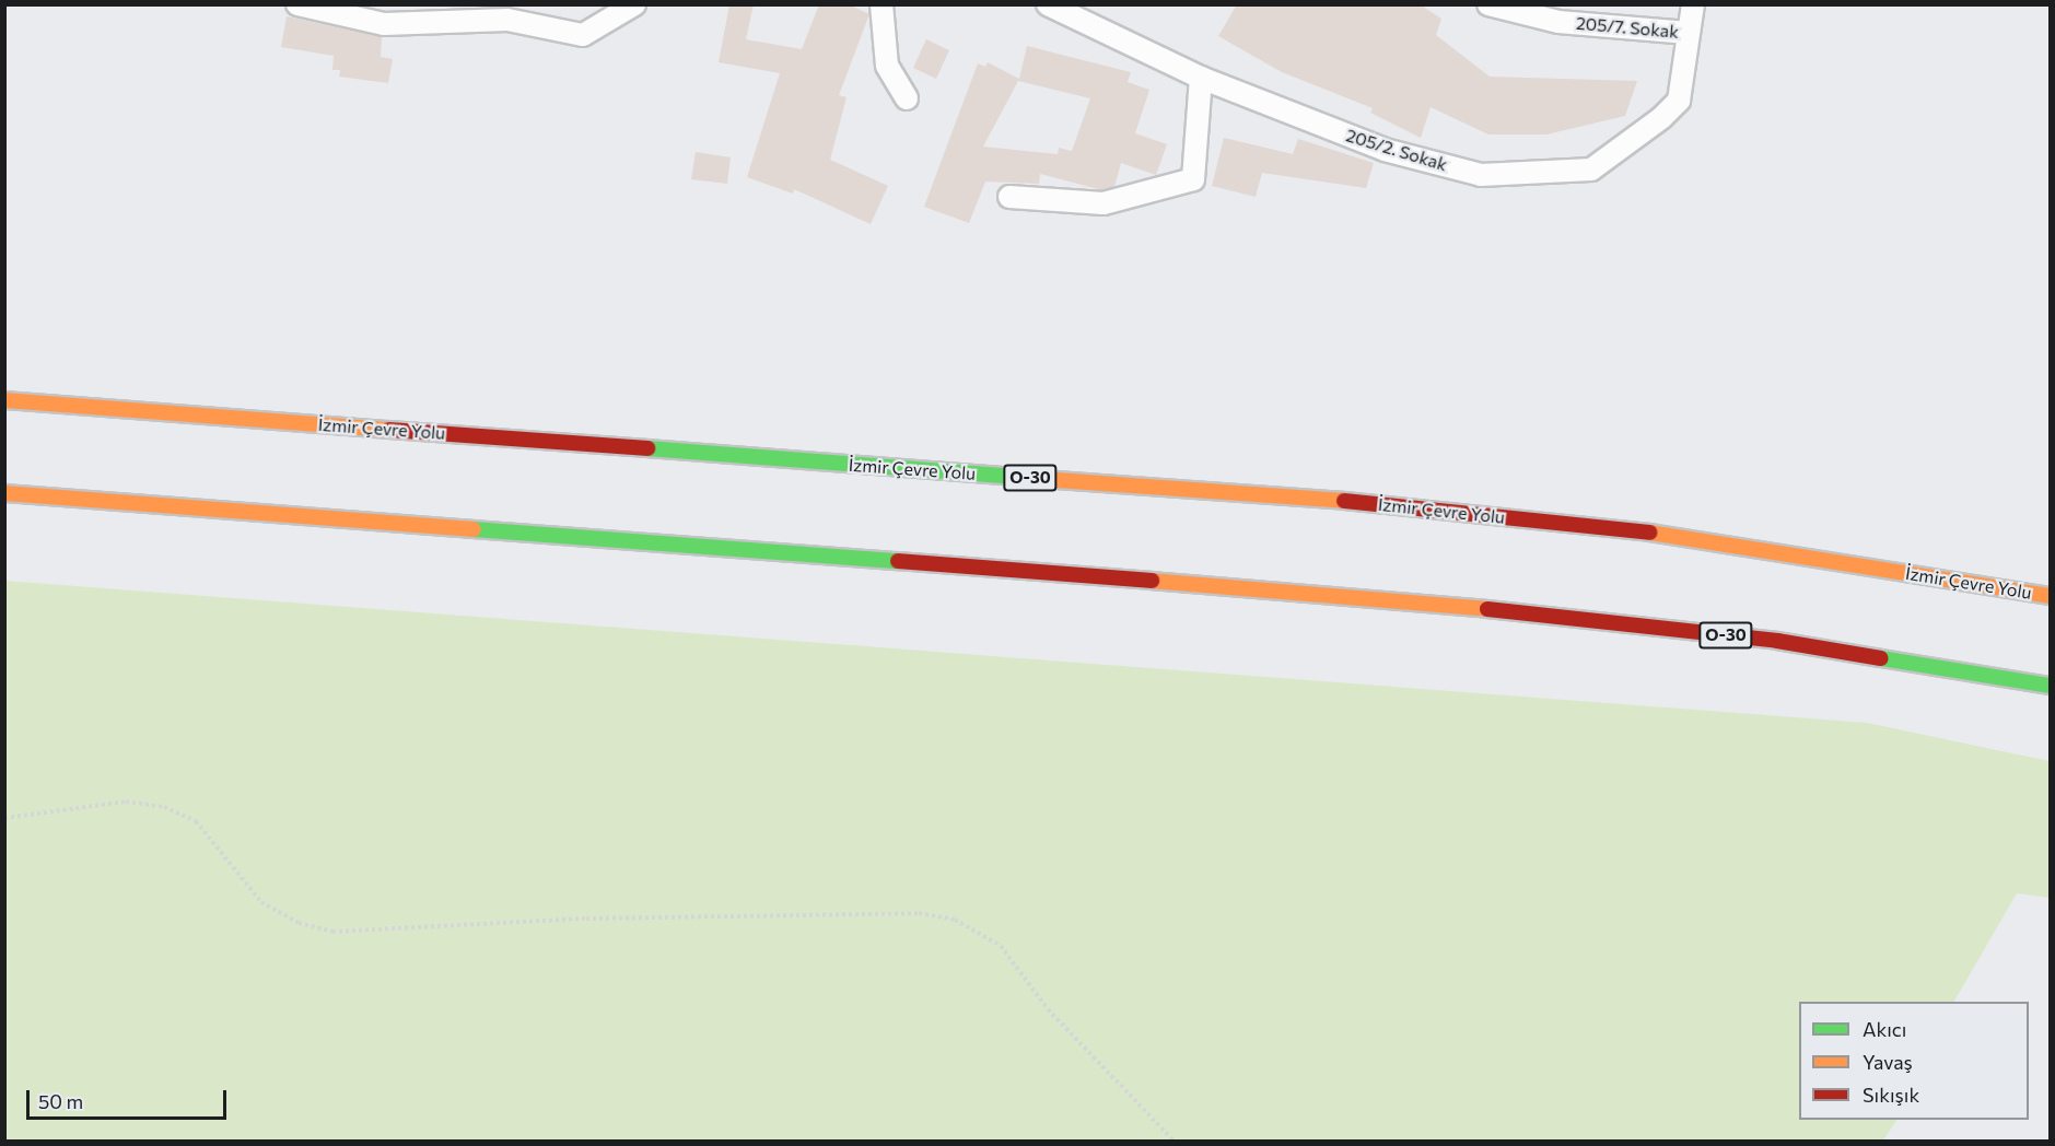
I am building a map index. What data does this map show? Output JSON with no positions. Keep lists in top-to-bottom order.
{
  "streets": {
    "highway": ["İzmir Çevre Yolu", "O-30"],
    "street": ["205/7. Sokak", "205/2. Sokak"]
  },
  "crossings": [
    ["205/7. Sokak", "205/2. Sokak"]
  ],
  "legend": ["Akıcı", "Yavaş", "Sıkışık"],
  "scale_bar": "50 m"
}
